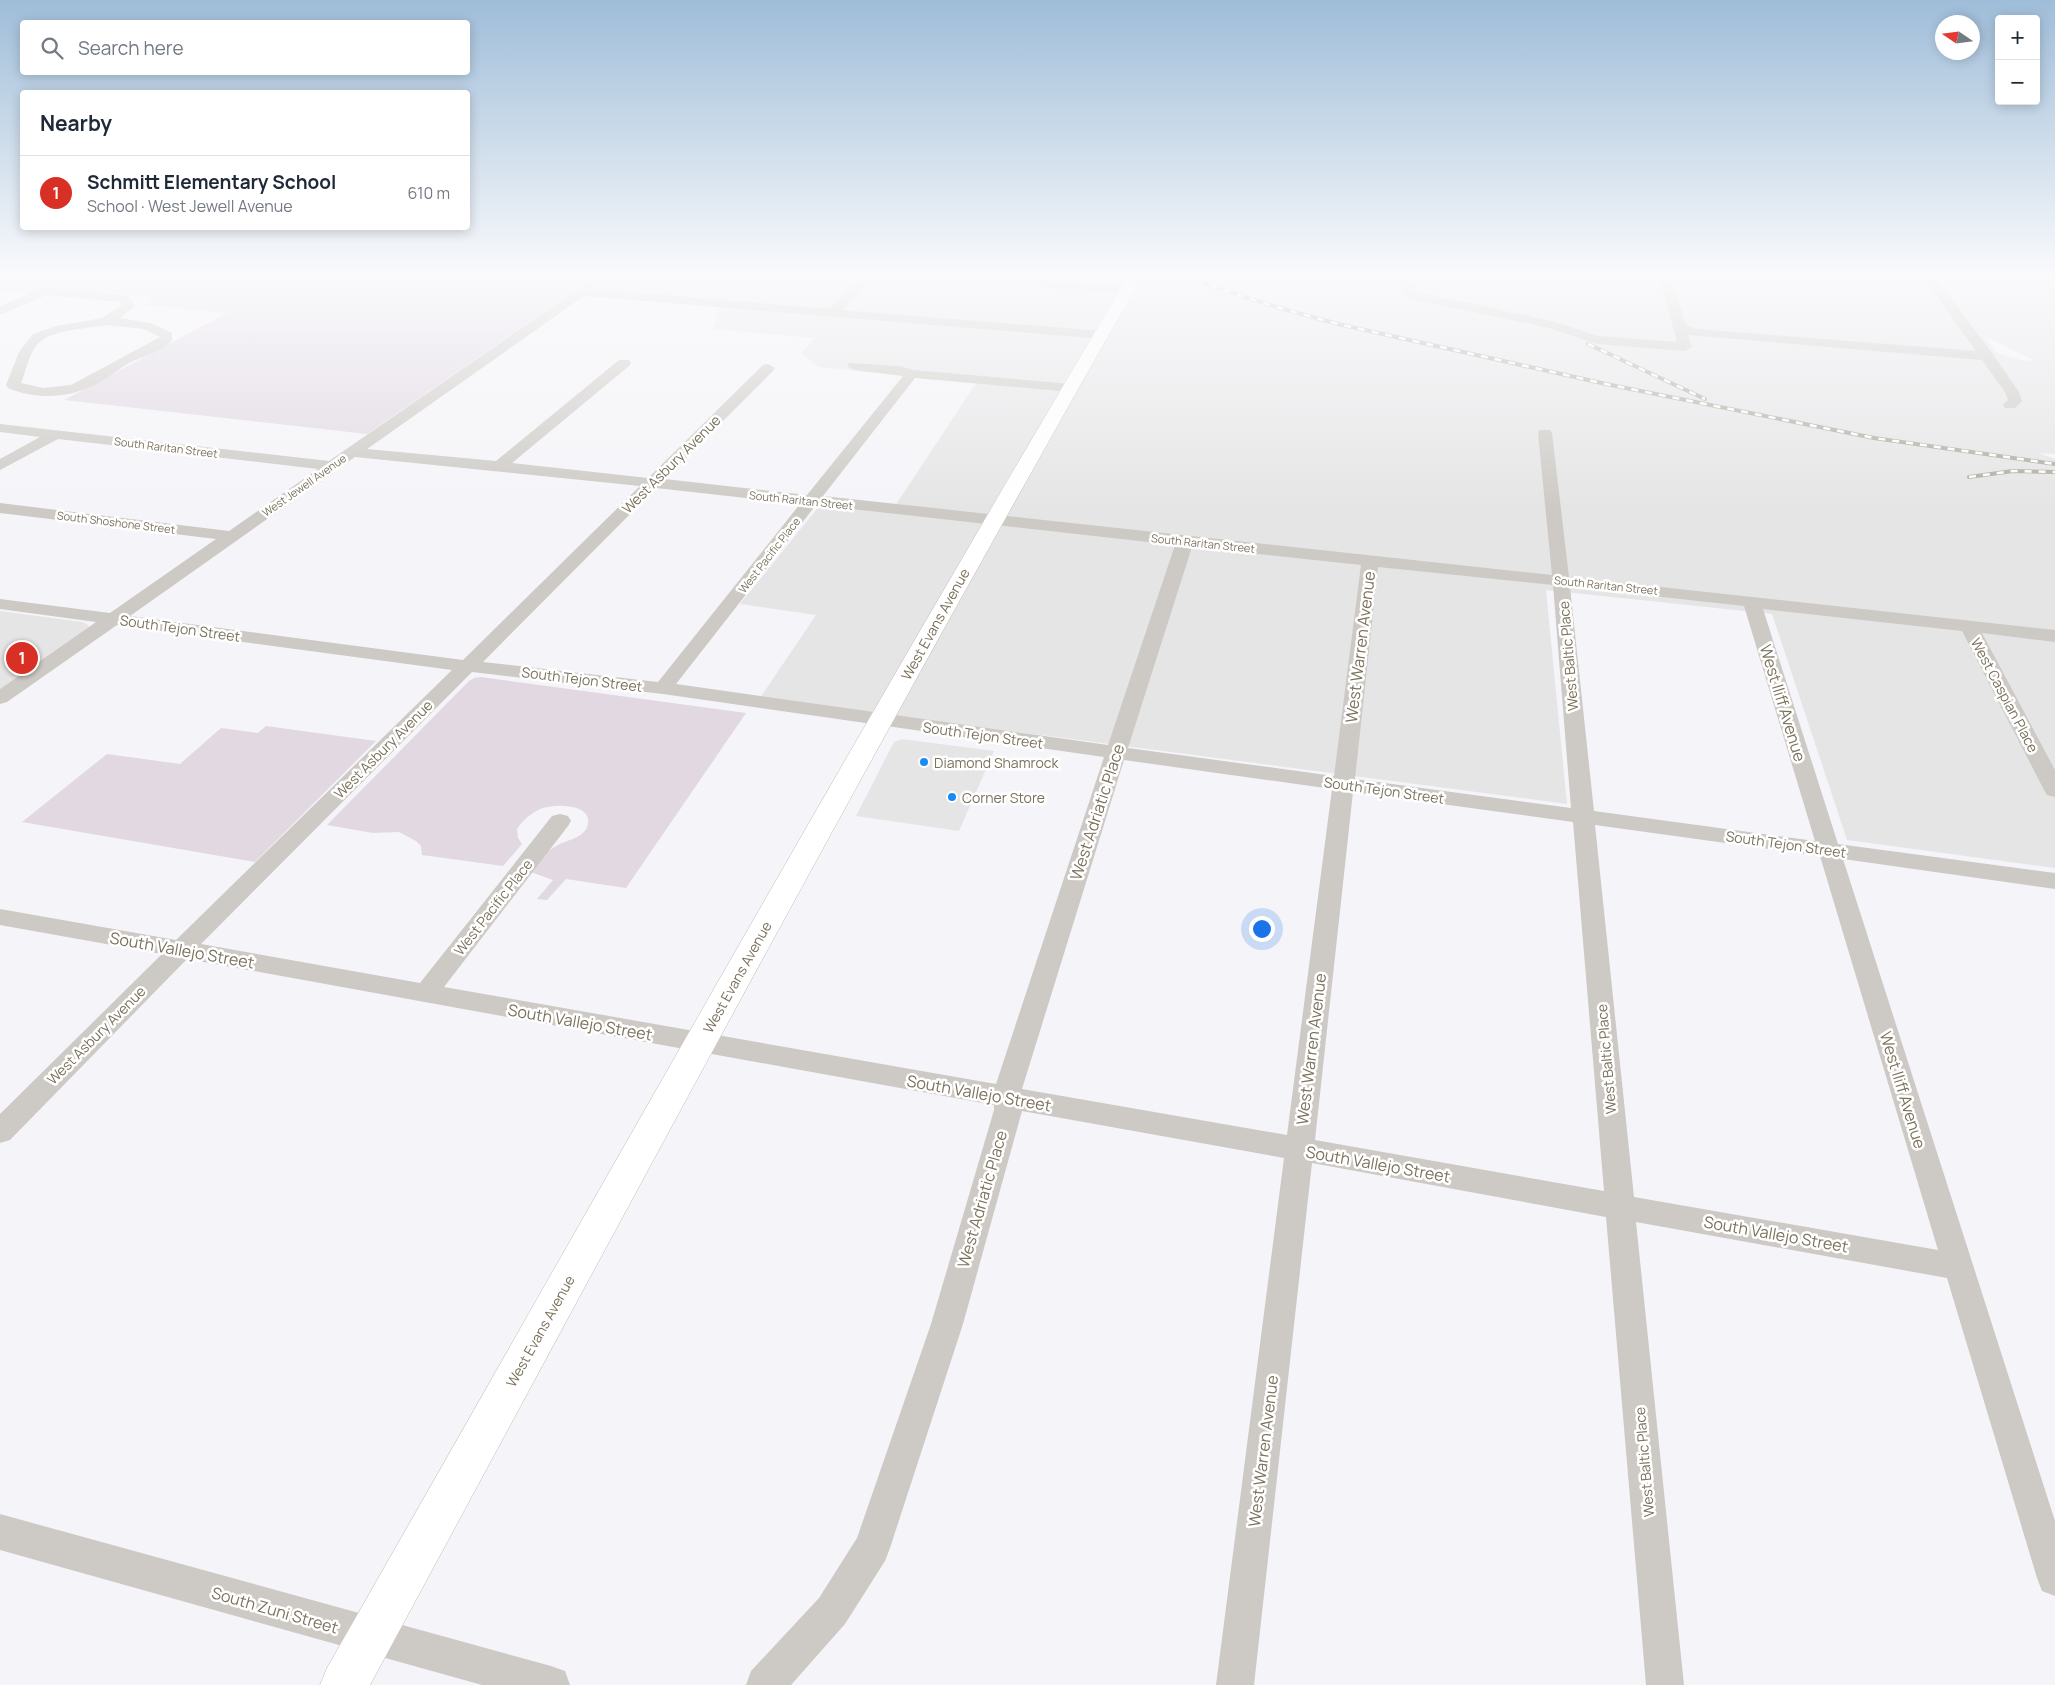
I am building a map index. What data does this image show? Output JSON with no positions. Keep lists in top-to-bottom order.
{
  "streets": {
    "main road": ["West Evans Avenue"],
    "street": [
      "South Raritan Street",
      "West Asbury Avenue",
      "West Jewell Avenue",
      "South Shoshone Street",
      "West Pacific Place",
      "South Tejon Street",
      "West Warren Avenue",
      "West Baltic Place",
      "West Caspian Place",
      "West Iliff Avenue",
      "West Adriatic Place",
      "South Vallejo Street",
      "South Zuni Street"
    ]
  },
  "crossings": [
    ["South Raritan Street", "West Asbury Avenue"],
    ["South Raritan Street", "West Jewell Avenue"],
    ["South Raritan Street", "West Pacific Place"],
    ["South Raritan Street", "West Evans Avenue"],
    ["South Raritan Street", "West Warren Avenue"],
    ["South Raritan Street", "West Baltic Place"],
    ["South Raritan Street", "West Caspian Place"],
    ["South Raritan Street", "West Iliff Avenue"],
    ["South Raritan Street", "West Adriatic Place"],
    ["West Asbury Avenue", "South Tejon Street"],
    ["West Asbury Avenue", "South Vallejo Street"],
    ["West Jewell Avenue", "South Shoshone Street"],
    ["West Jewell Avenue", "South Tejon Street"],
    ["West Pacific Place", "South Tejon Street"],
    ["West Pacific Place", "South Vallejo Street"],
    ["West Evans Avenue", "South Tejon Street"],
    ["West Evans Avenue", "South Vallejo Street"],
    ["West Evans Avenue", "South Zuni Street"],
    ["South Tejon Street", "West Warren Avenue"],
    ["South Tejon Street", "West Baltic Place"],
    ["South Tejon Street", "West Iliff Avenue"],
    ["South Tejon Street", "West Adriatic Place"],
    ["West Warren Avenue", "South Vallejo Street"],
    ["West Baltic Place", "South Vallejo Street"],
    ["West Iliff Avenue", "South Vallejo Street"],
    ["West Adriatic Place", "South Vallejo Street"]
  ],
  "places": ["Diamond Shamrock", "Corner Store"],
  "north": "left",
  "page": {
    "map_buttons": ["+", "−"],
    "search": "Search here",
    "heading": "Nearby",
    "list": [
      {
        "mark": "1",
        "name": "Schmitt Elementary School",
        "note": "School · West Jewell Avenue",
        "value": "610 m"
      }
    ],
    "pins": "1"
  }
}
